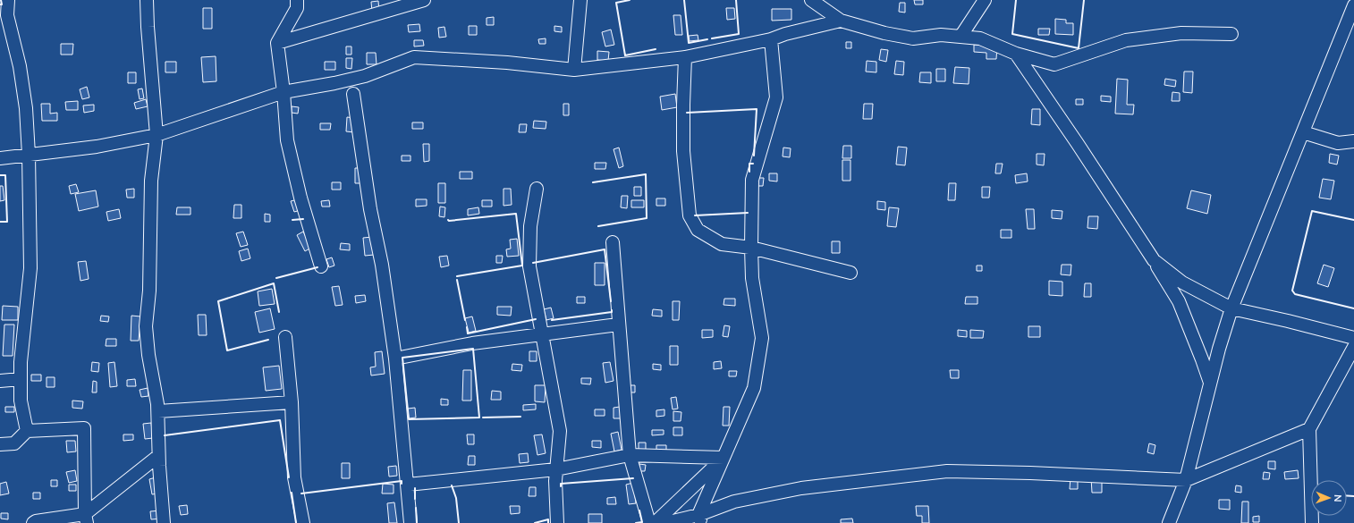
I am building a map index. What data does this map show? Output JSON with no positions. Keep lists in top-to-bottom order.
{
  "north": "right"
}
